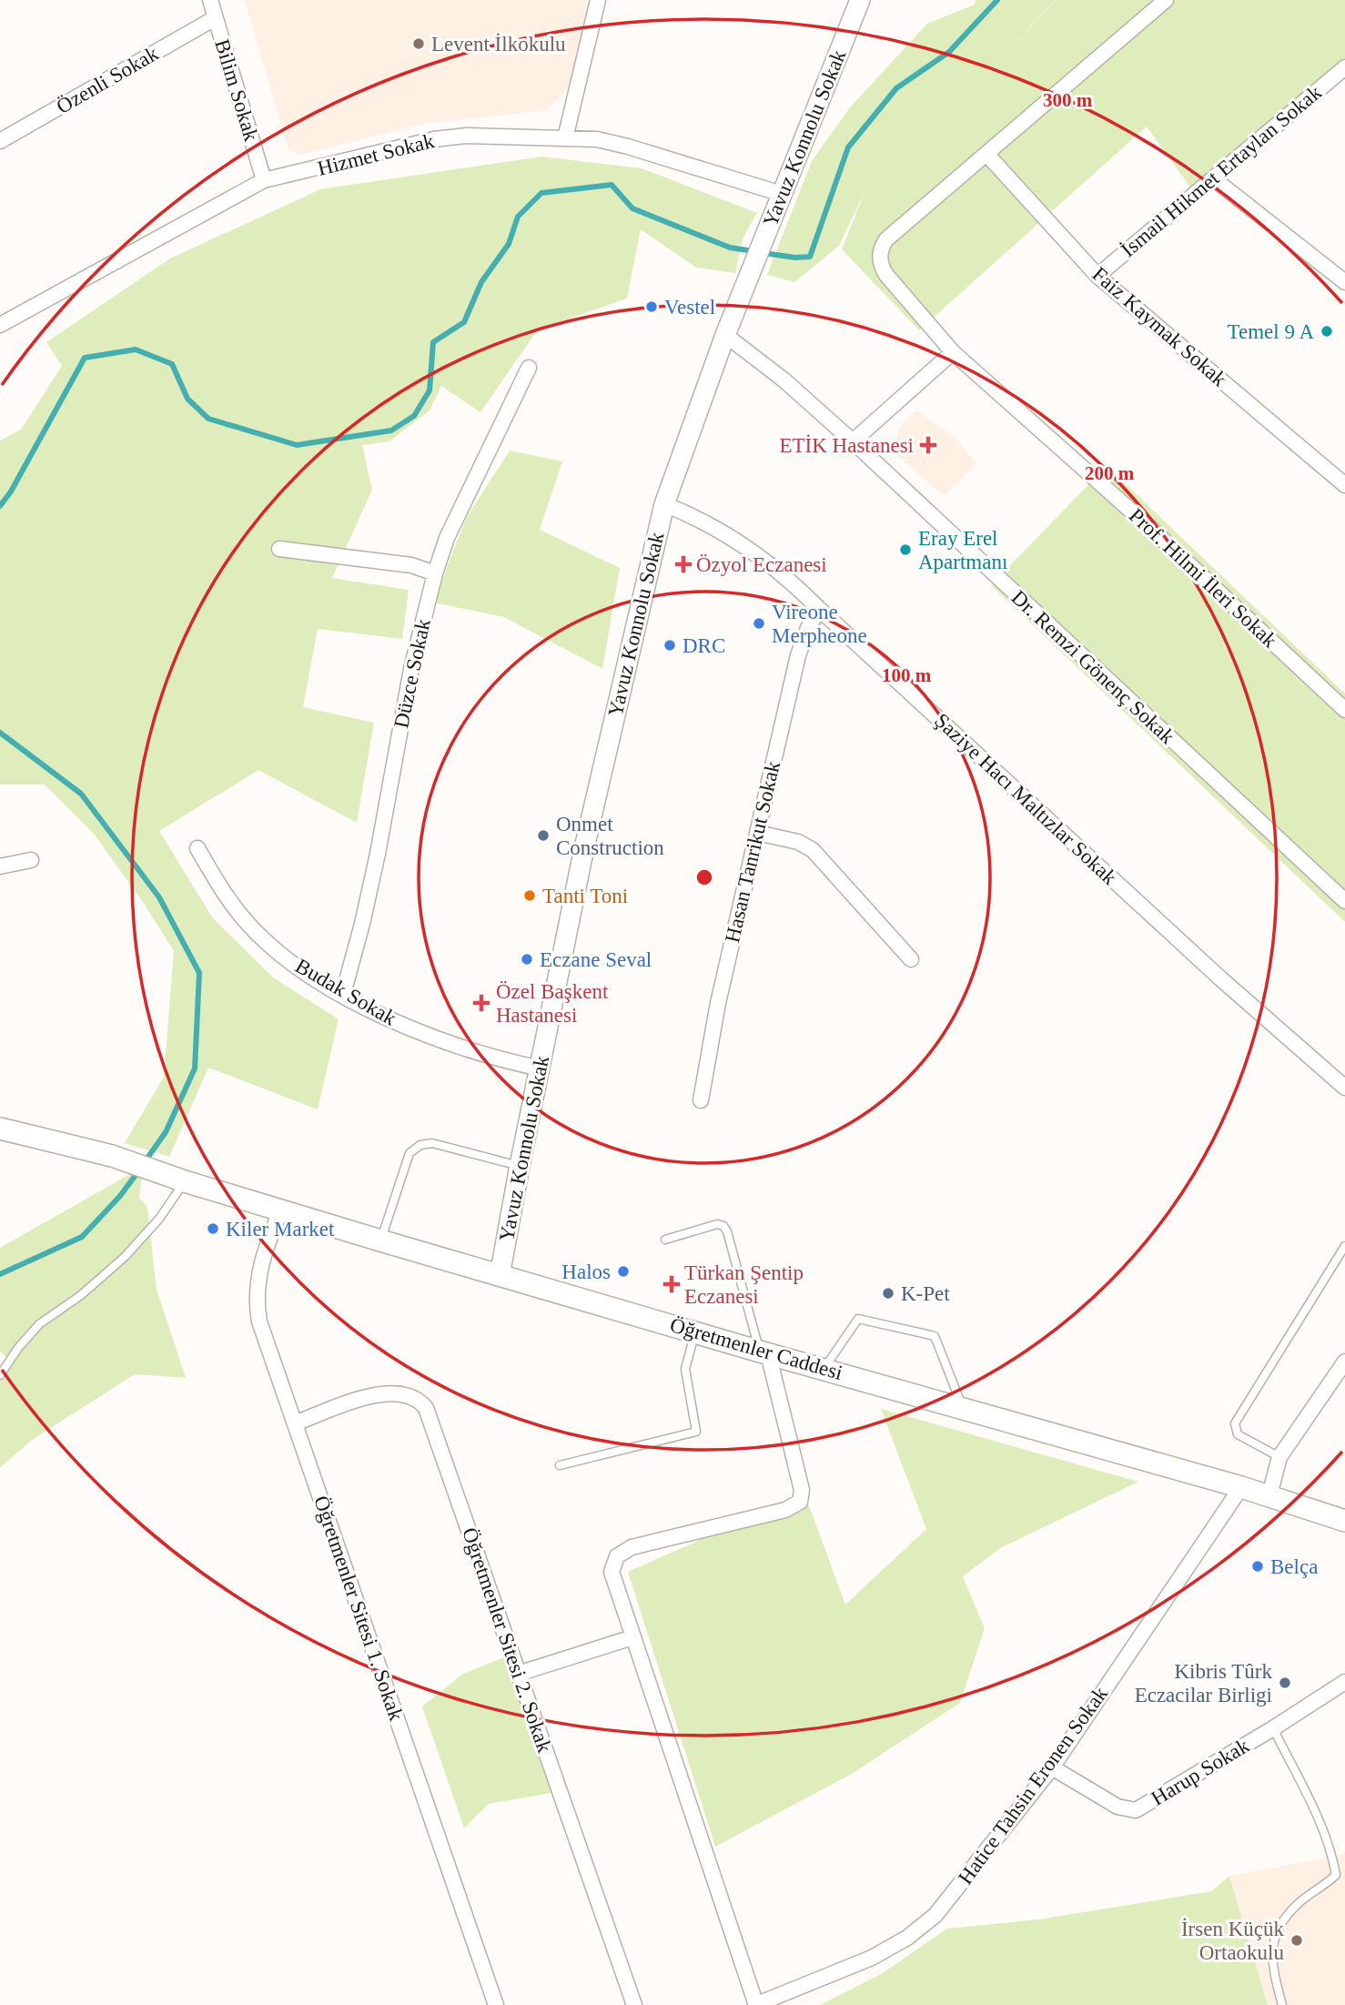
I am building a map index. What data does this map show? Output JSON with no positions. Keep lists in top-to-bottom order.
{
  "streets": {
    "main road": ["Öğretmenler Caddesi"],
    "street": [
      "Özenli Sokak",
      "Bilim Sokak",
      "Yavuz Konnolu Sokak",
      "Hizmet Sokak",
      "İsmail Hikmet Ertaylan Sokak",
      "Faiz Kaymak Sokak",
      "Prof. Hilmi İleri Sokak",
      "Dr. Remzi Gönenç Sokak",
      "Düzce Sokak",
      "Şaziye Hacı Maltızlar Sokak",
      "Hasan Tanrikut Sokak",
      "Budak Sokak",
      "Öğretmenler Sitesi 1. Sokak",
      "Öğretmenler Sitesi 2. Sokak",
      "Harup Sokak",
      "Hatice Tahsin Eronen Sokak"
    ]
  },
  "crossings": [
    ["Özenli Sokak", "Bilim Sokak"],
    ["Bilim Sokak", "Hizmet Sokak"],
    ["Yavuz Konnolu Sokak", "Hizmet Sokak"],
    ["Yavuz Konnolu Sokak", "Dr. Remzi Gönenç Sokak"],
    ["Yavuz Konnolu Sokak", "Şaziye Hacı Maltızlar Sokak"],
    ["Yavuz Konnolu Sokak", "Budak Sokak"],
    ["Yavuz Konnolu Sokak", "Öğretmenler Caddesi"],
    ["İsmail Hikmet Ertaylan Sokak", "Faiz Kaymak Sokak"],
    ["Faiz Kaymak Sokak", "Prof. Hilmi İleri Sokak"],
    ["Düzce Sokak", "Budak Sokak"],
    ["Şaziye Hacı Maltızlar Sokak", "Hasan Tanrikut Sokak"],
    ["Öğretmenler Caddesi", "Öğretmenler Sitesi 1. Sokak"],
    ["Öğretmenler Caddesi", "Hatice Tahsin Eronen Sokak"],
    ["Öğretmenler Sitesi 1. Sokak", "Öğretmenler Sitesi 2. Sokak"],
    ["Harup Sokak", "Hatice Tahsin Eronen Sokak"]
  ],
  "places": {
    "other": [
      "Levent İlkokulu",
      "Vestel",
      "Temel 9 A",
      "Eray Erel Apartmanı",
      "Vireone Merpheone",
      "DRC",
      "Onmet Construction",
      "Tanti Toni",
      "Eczane Seval",
      "Kiler Market",
      "Halos",
      "K-Pet",
      "Belça",
      "Kibris Tûrk Eczacilar Birligi",
      "İrsen Küçük Ortaokulu"
    ],
    "health": [
      "ETİK Hastanesi",
      "Özyol Eczanesi",
      "Özel Başkent Hastanesi",
      "Türkan Şentip Eczanesi"
    ]
  },
  "rings": ["300 m", "200 m", "100 m"]
}
